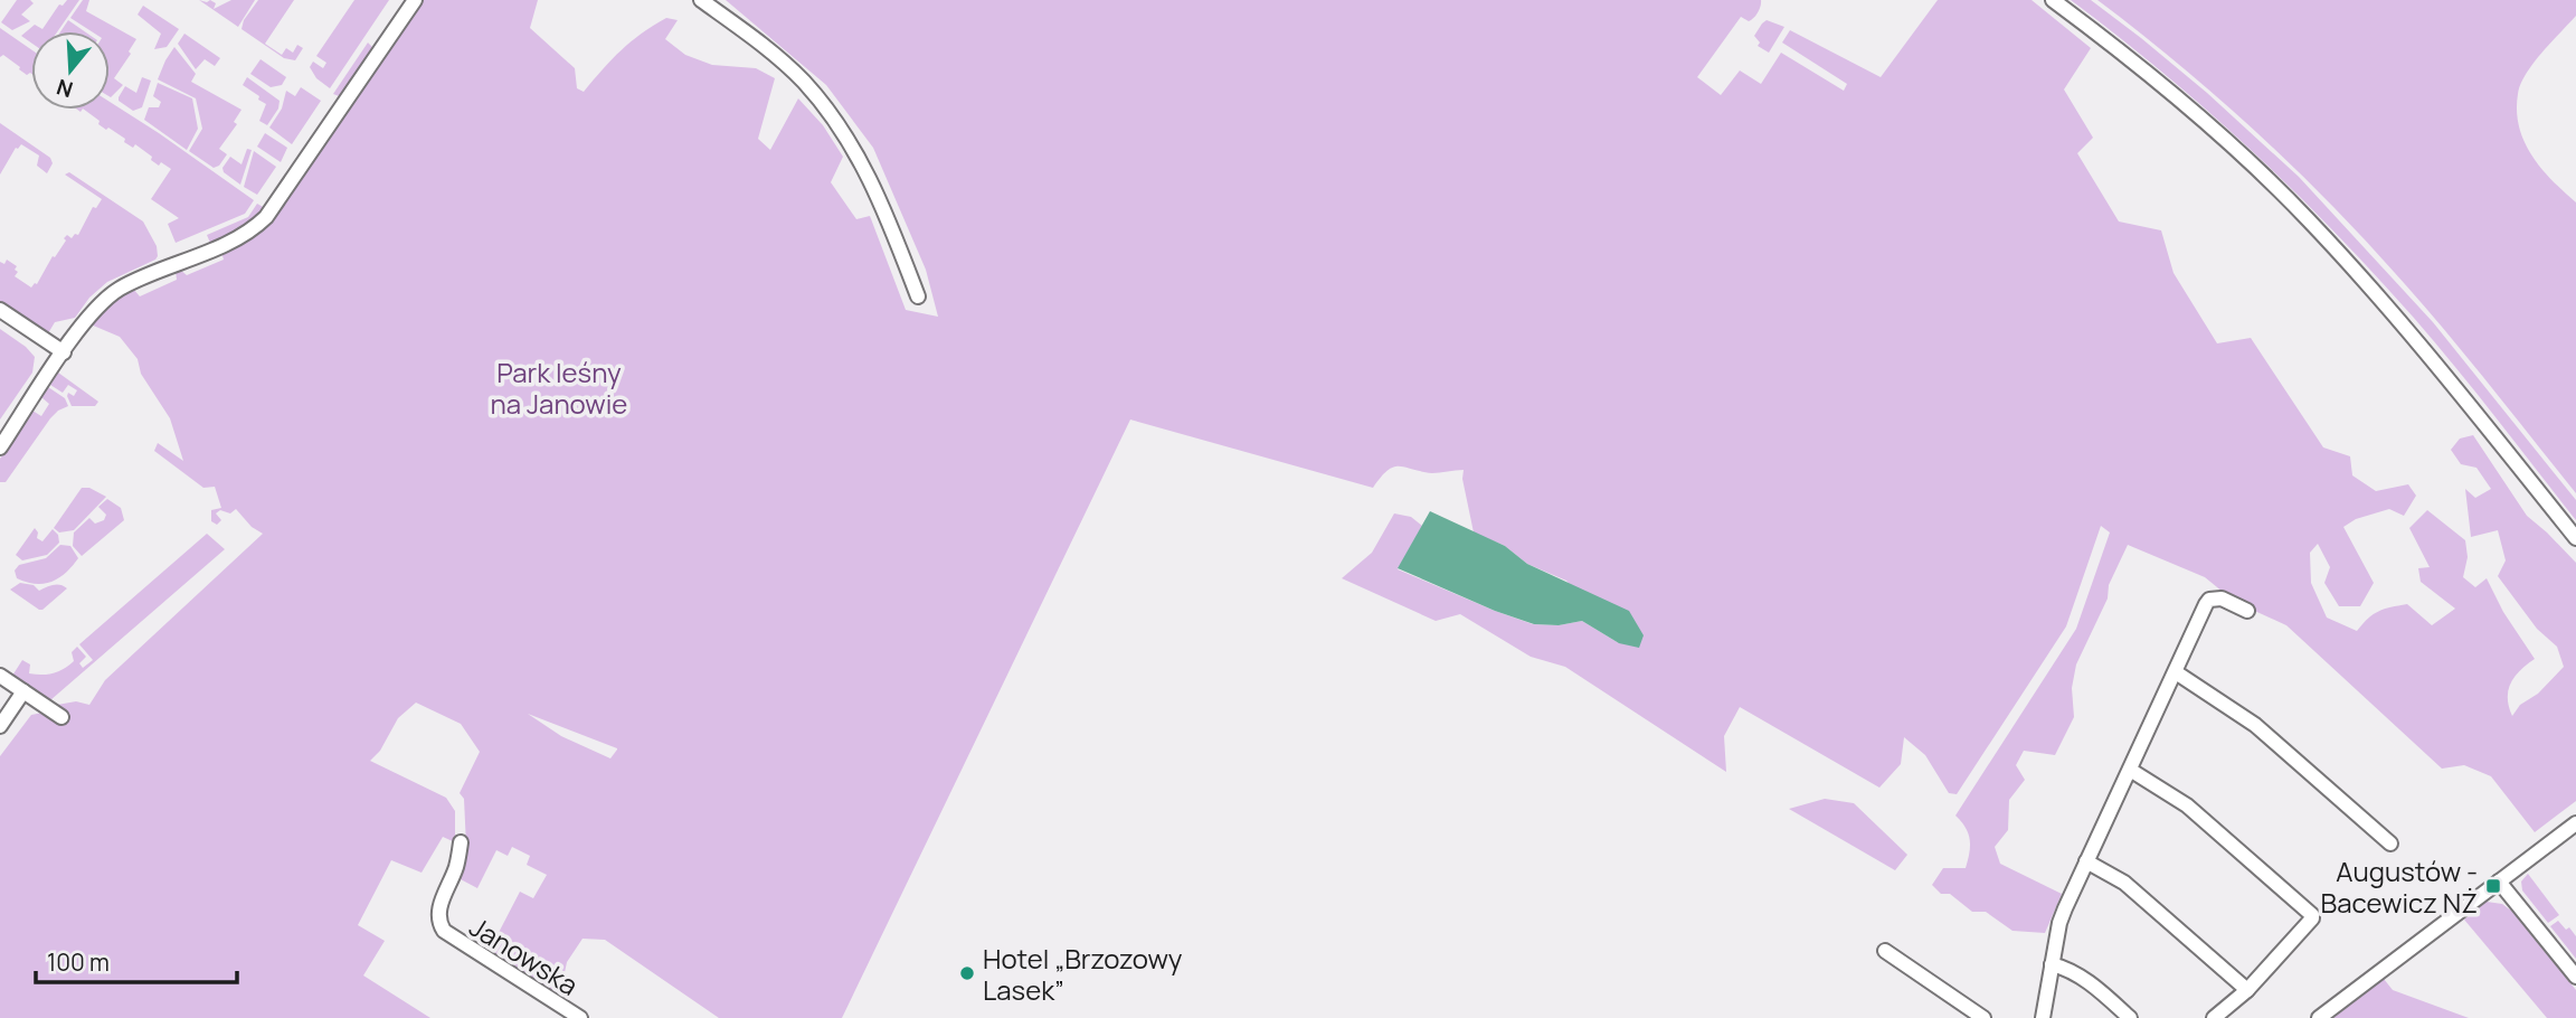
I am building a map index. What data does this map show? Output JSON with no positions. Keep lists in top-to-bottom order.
{
  "streets": {
    "street": ["Janowska"]
  },
  "parks": ["Park leśny na Janowie"],
  "places": {
    "transit": ["Augustów - Bacewicz NŻ"],
    "other": ["Hotel „Brzozowy Lasek”"]
  },
  "scale_bar": "100 m",
  "north": "bottom"
}
